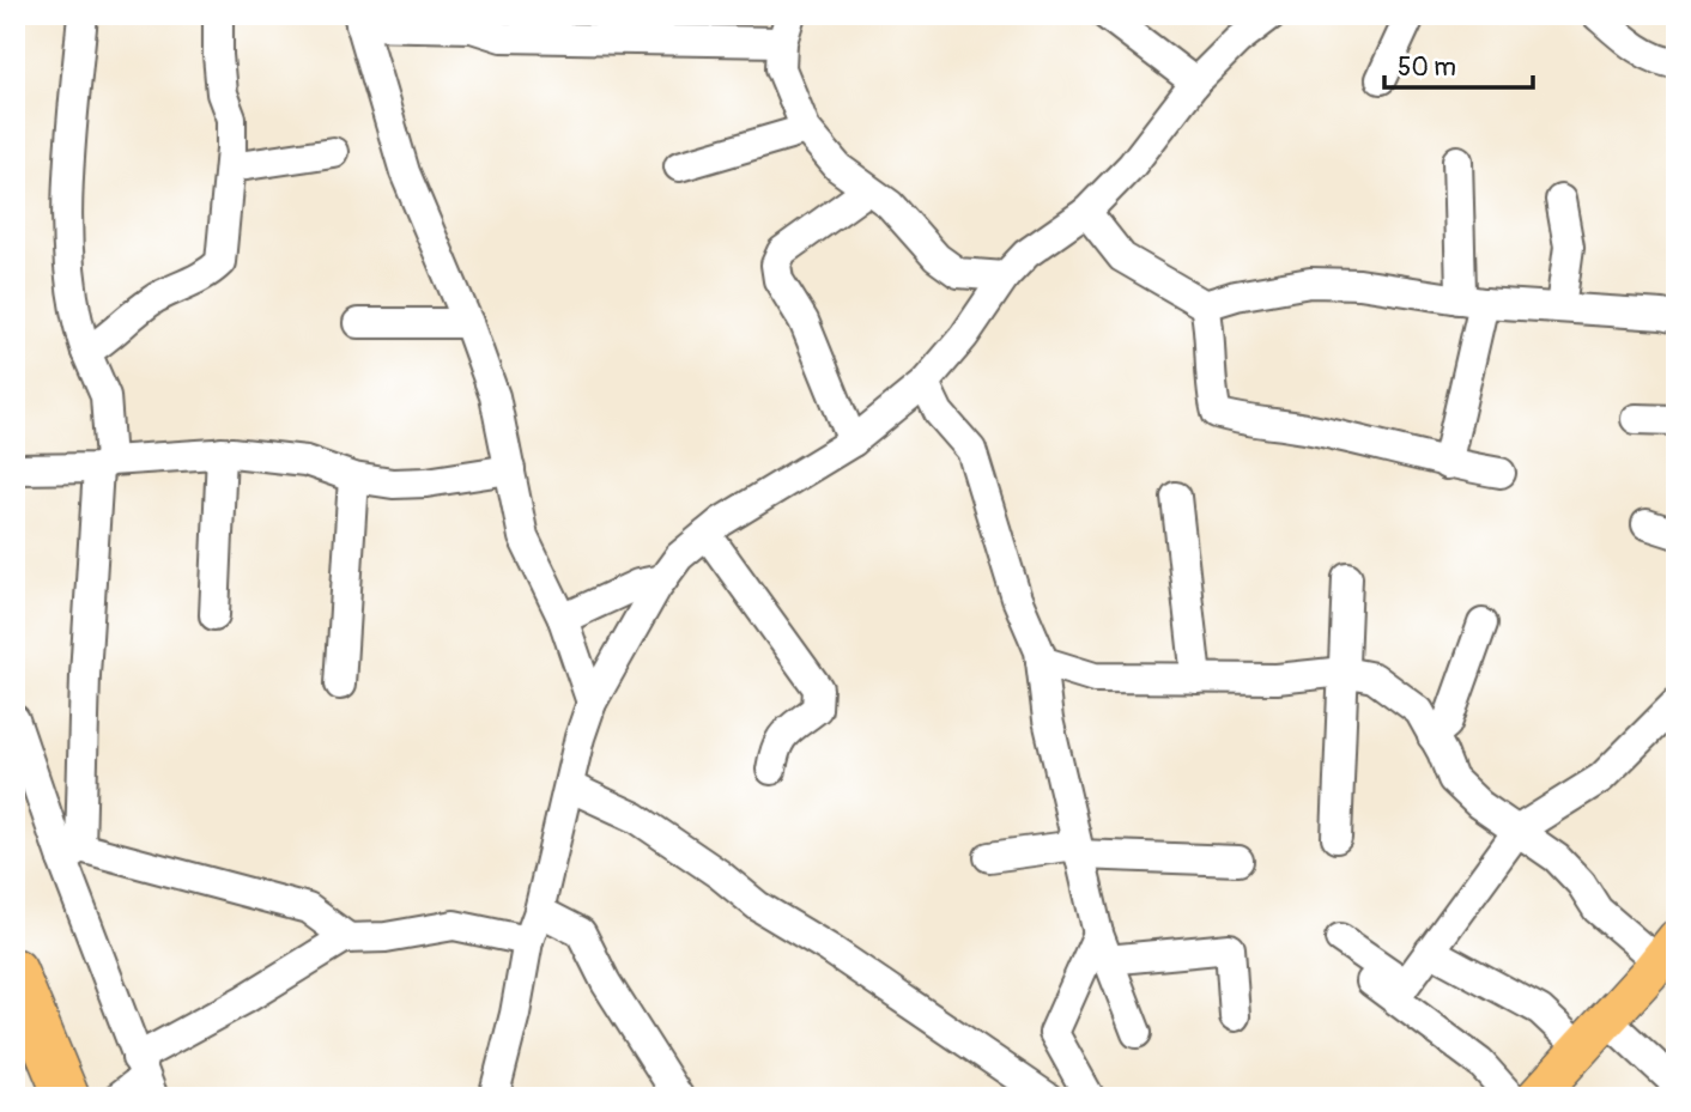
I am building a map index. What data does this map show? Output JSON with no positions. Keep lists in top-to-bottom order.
{
  "scale_bar": "50 m"
}
